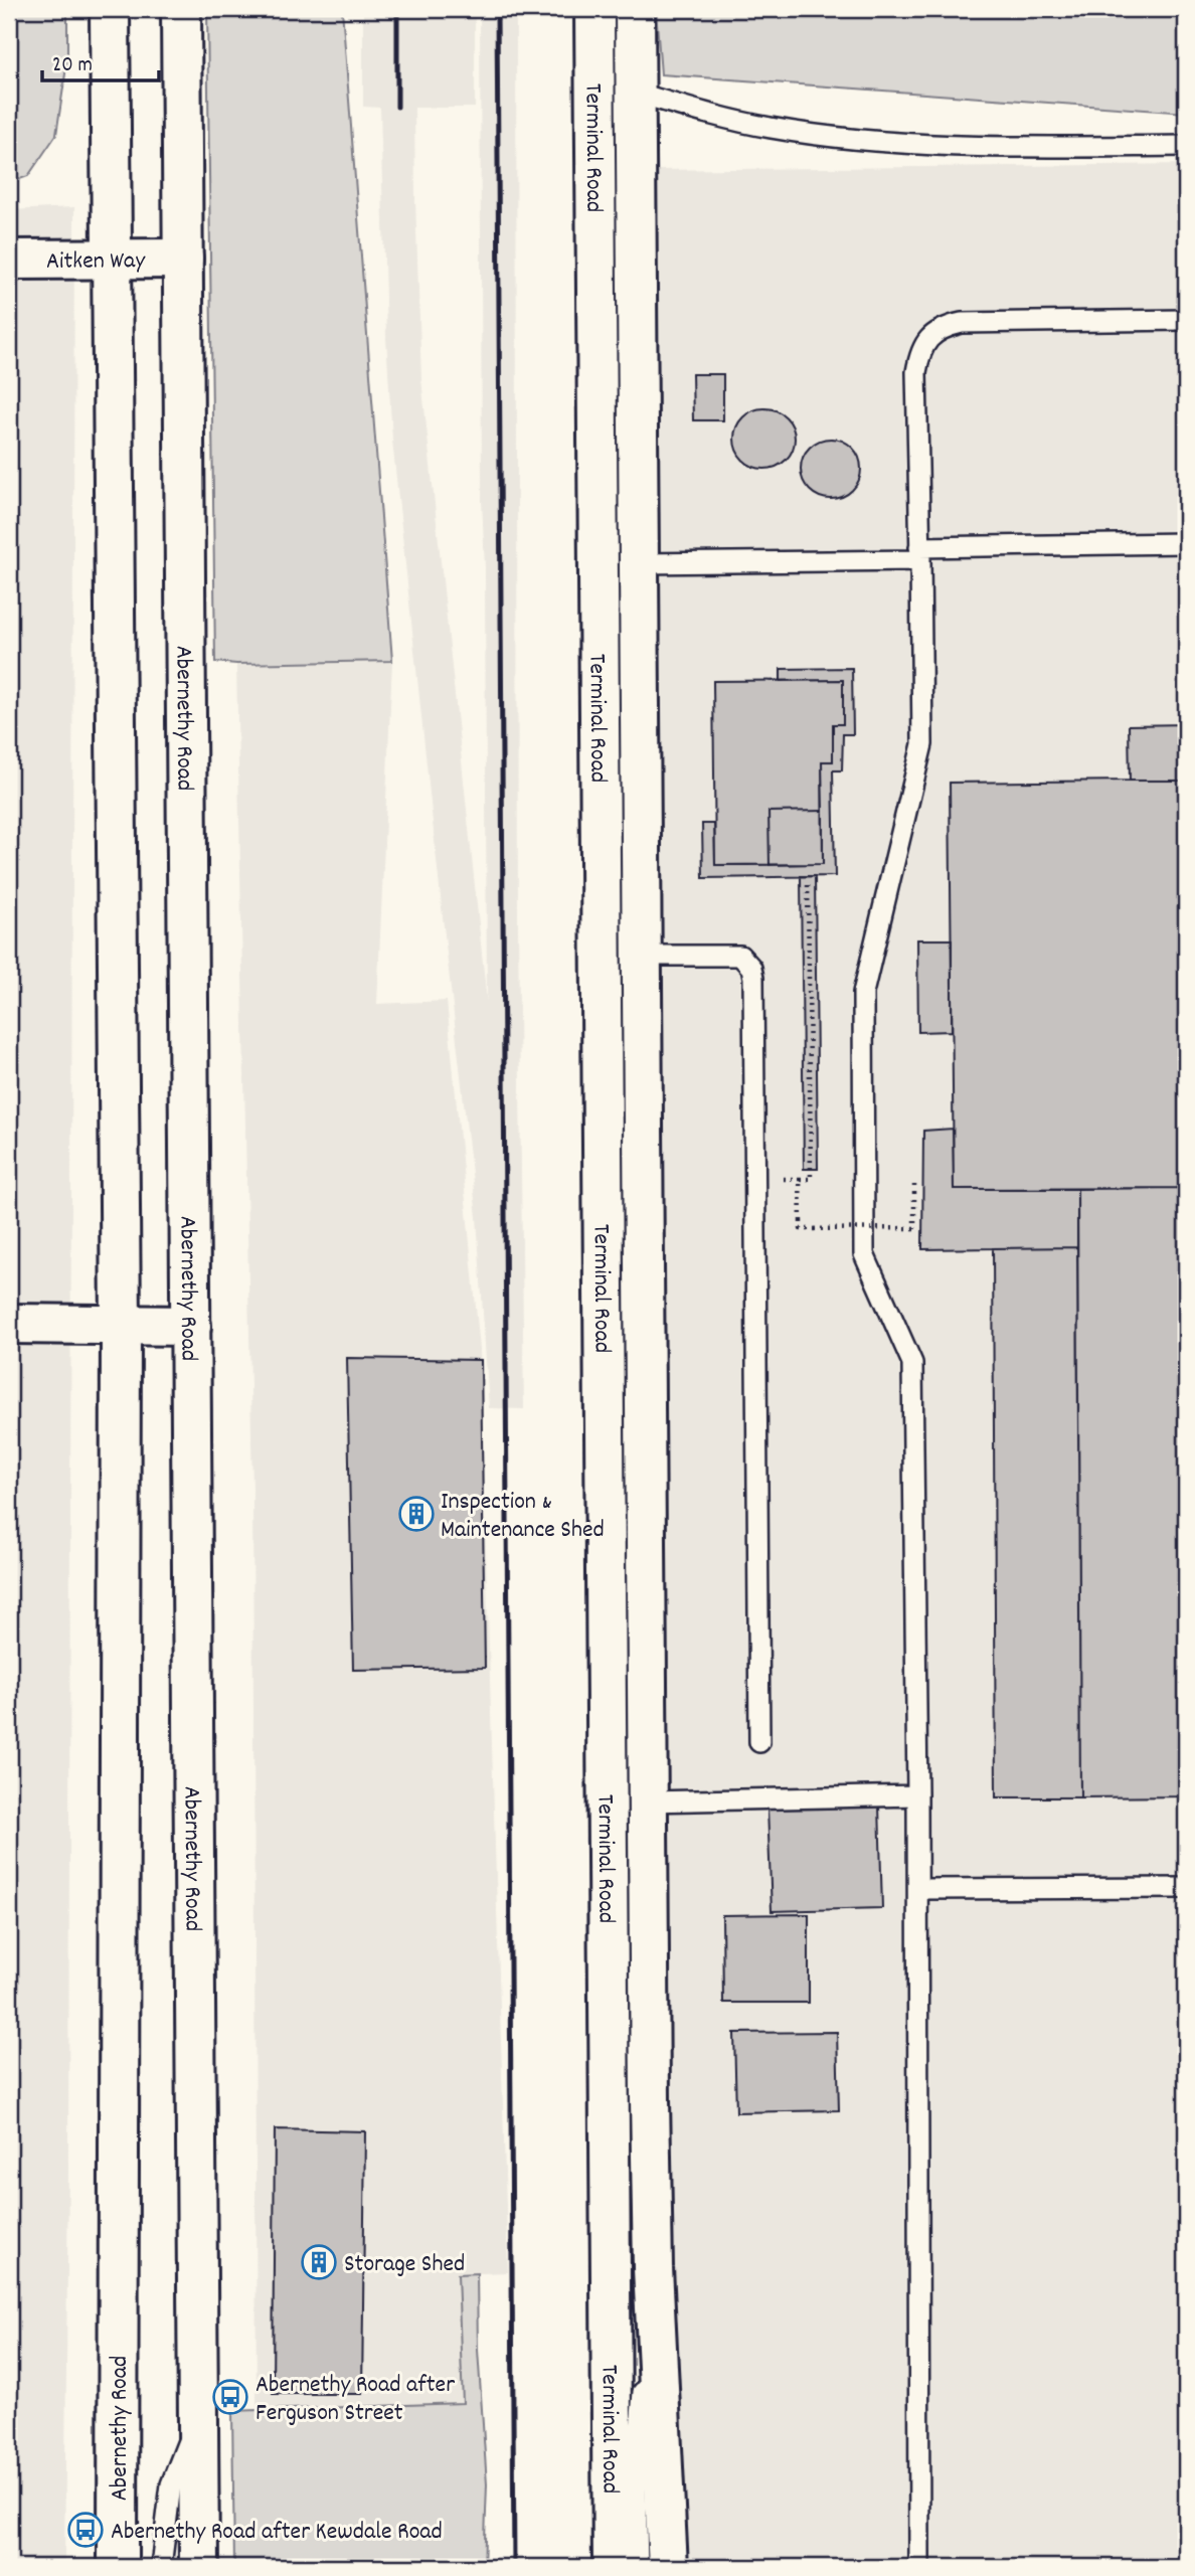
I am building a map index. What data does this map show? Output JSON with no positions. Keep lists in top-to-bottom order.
{
  "streets": {
    "street": ["Terminal Road", "Aitken Way", "Abernethy Road"]
  },
  "crossings": [
    ["Aitken Way", "Abernethy Road"]
  ],
  "places": {
    "building": ["Inspection & Maintenance Shed", "Storage Shed"],
    "bus stop": ["Abernethy Road after Ferguson Street", "Abernethy Road after Kewdale Road"]
  },
  "scale_bar": "20 m"
}
